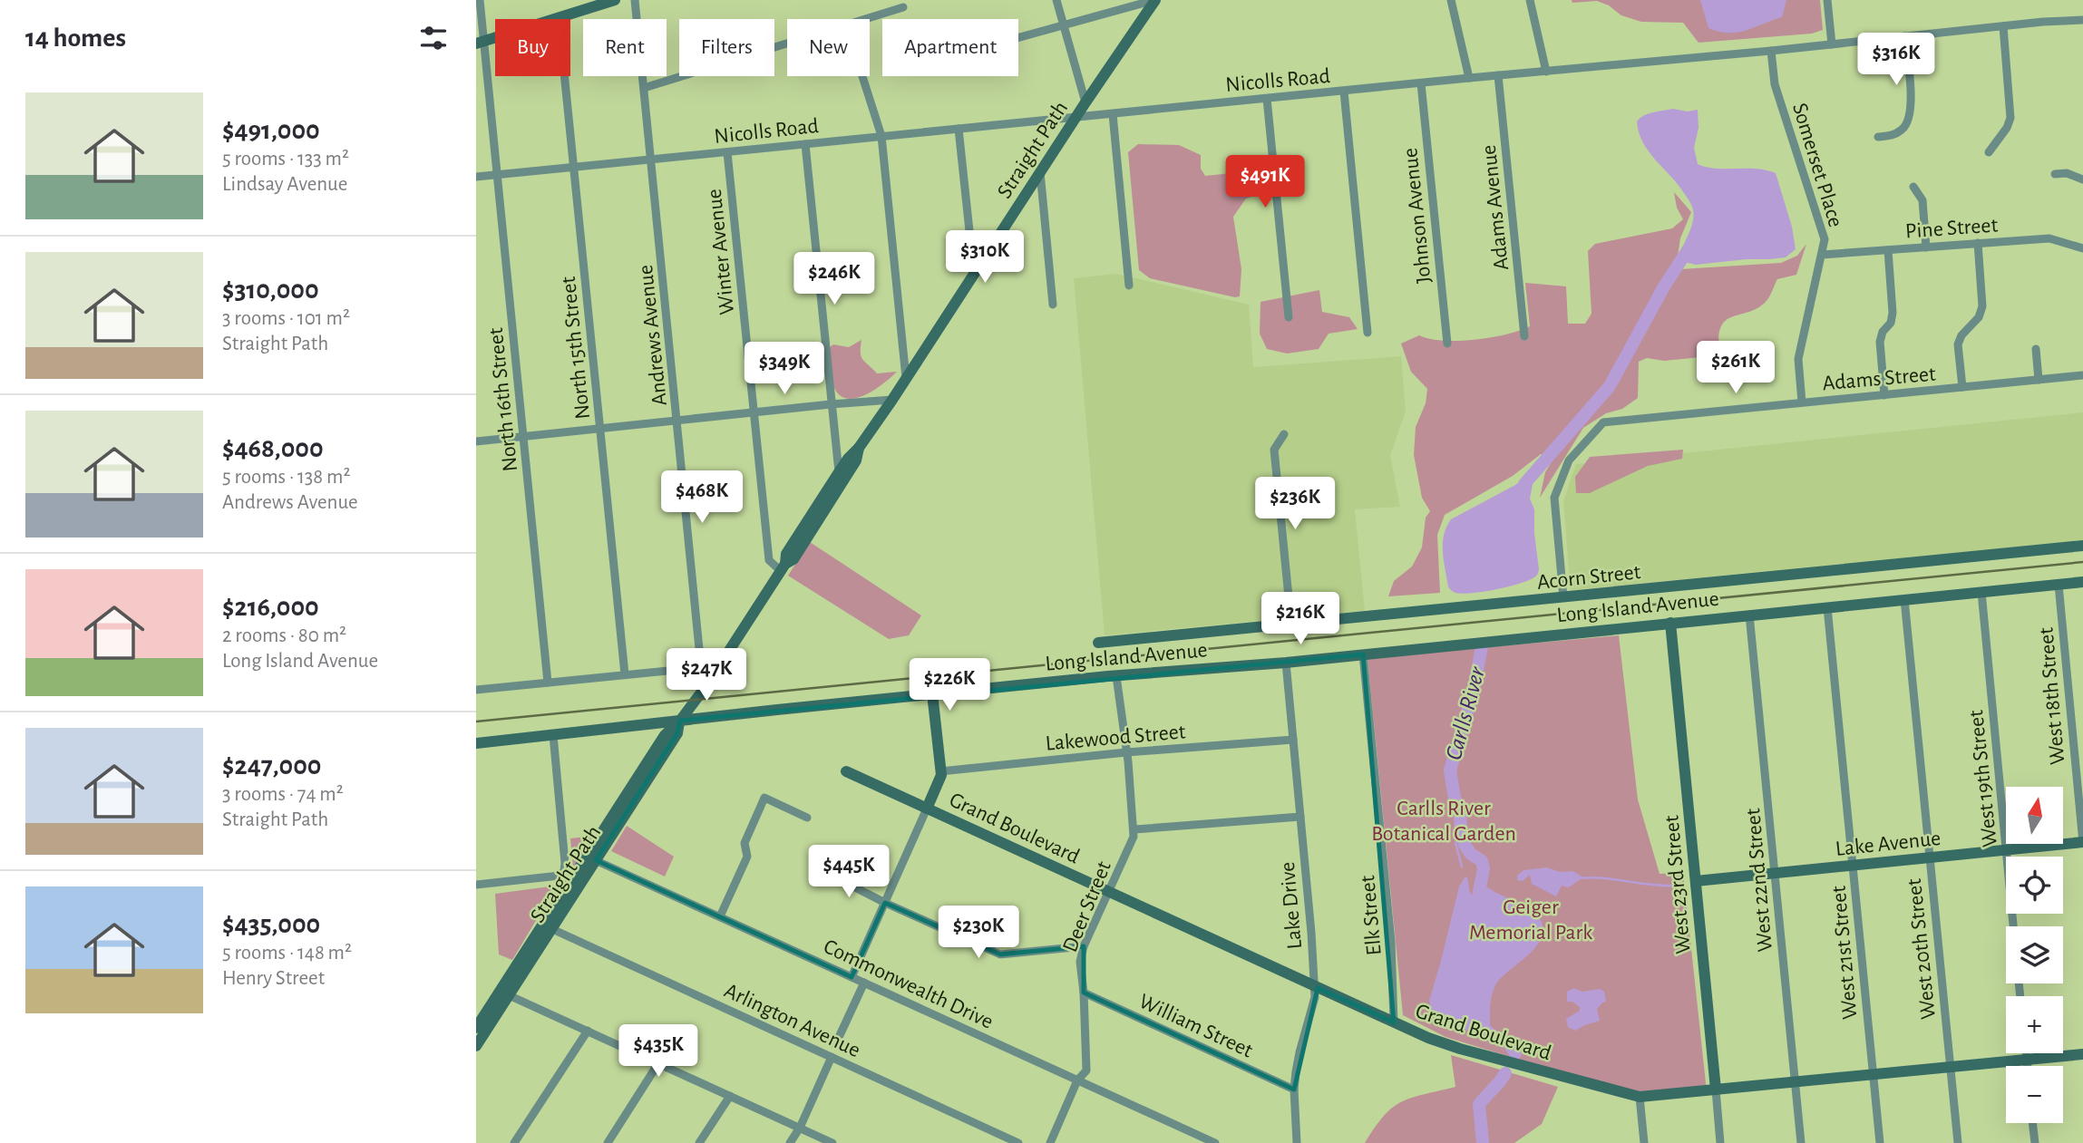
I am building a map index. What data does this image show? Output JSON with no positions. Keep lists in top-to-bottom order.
{
  "streets": {
    "street": [
      "Nicolls Road",
      "Straight Path",
      "Somerset Place",
      "Adams Avenue",
      "Johnson Avenue",
      "Pine Street",
      "Winter Avenue",
      "Andrews Avenue",
      "North 15th Street",
      "Adams Street",
      "North 16th Street",
      "Acorn Street",
      "Long Island Avenue",
      "West 18th Street",
      "Lakewood Street",
      "West 19th Street",
      "Grand Boulevard",
      "Lake Avenue",
      "West 22nd Street",
      "West 23rd Street",
      "Lake Drive",
      "Deer Street",
      "Elk Street",
      "West 20th Street",
      "West 21st Street",
      "Commonwealth Drive",
      "Arlington Avenue",
      "William Street"
    ]
  },
  "crossings": [
    ["Nicolls Road", "Straight Path"],
    ["Nicolls Road", "Somerset Place"],
    ["Nicolls Road", "Adams Avenue"],
    ["Nicolls Road", "Johnson Avenue"],
    ["Nicolls Road", "Winter Avenue"],
    ["Nicolls Road", "Andrews Avenue"],
    ["Nicolls Road", "North 15th Street"],
    ["Nicolls Road", "North 16th Street"],
    ["Straight Path", "Winter Avenue"],
    ["Straight Path", "Long Island Avenue"],
    ["Straight Path", "Commonwealth Drive"],
    ["Straight Path", "Arlington Avenue"],
    ["Somerset Place", "Pine Street"],
    ["Somerset Place", "Adams Street"],
    ["Adams Street", "Acorn Street"],
    ["Long Island Avenue", "West 18th Street"],
    ["Long Island Avenue", "West 19th Street"],
    ["Long Island Avenue", "West 22nd Street"],
    ["Long Island Avenue", "West 23rd Street"],
    ["Long Island Avenue", "Lake Drive"],
    ["Long Island Avenue", "Deer Street"],
    ["Long Island Avenue", "Elk Street"],
    ["Long Island Avenue", "West 20th Street"],
    ["Long Island Avenue", "West 21st Street"],
    ["West 18th Street", "Lake Avenue"],
    ["Lakewood Street", "Lake Drive"],
    ["Lakewood Street", "Deer Street"],
    ["West 19th Street", "Lake Avenue"],
    ["Grand Boulevard", "West 22nd Street"],
    ["Grand Boulevard", "West 23rd Street"],
    ["Grand Boulevard", "Lake Drive"],
    ["Grand Boulevard", "Deer Street"],
    ["Grand Boulevard", "Elk Street"],
    ["Grand Boulevard", "West 20th Street"],
    ["Grand Boulevard", "West 21st Street"],
    ["Lake Avenue", "West 22nd Street"],
    ["Lake Avenue", "West 23rd Street"],
    ["Lake Avenue", "West 20th Street"],
    ["Lake Avenue", "West 21st Street"],
    ["Lake Drive", "William Street"],
    ["Deer Street", "Commonwealth Drive"],
    ["Deer Street", "William Street"]
  ],
  "water": ["Carlls River"],
  "parks": ["Carlls River Botanical Garden", "Geiger Memorial Park"],
  "north": "top",
  "page": {
    "heading": "14 homes",
    "chip": [
      "Buy",
      "Rent",
      "Filters",
      "New",
      "Apartment"
    ],
    "price": [
      "$316K",
      "$491K",
      "$310K",
      "$246K",
      "$261K",
      "$349K",
      "$468K",
      "$236K",
      "$216K",
      "$247K",
      "$226K",
      "$445K",
      "$230K",
      "$435K"
    ],
    "list": [
      {
        "name": "$491,000",
        "note": "5 rooms · 133 m² · Lindsay Avenue"
      },
      {
        "name": "$310,000",
        "note": "3 rooms · 101 m² · Straight Path"
      },
      {
        "name": "$468,000",
        "note": "5 rooms · 138 m² · Andrews Avenue"
      },
      {
        "name": "$216,000",
        "note": "2 rooms · 80 m² · Long Island Avenue"
      },
      {
        "name": "$247,000",
        "note": "3 rooms · 74 m² · Straight Path"
      },
      {
        "name": "$435,000",
        "note": "5 rooms · 148 m² · Henry Street"
      }
    ],
    "map_buttons": ["+", "−"]
  }
}
